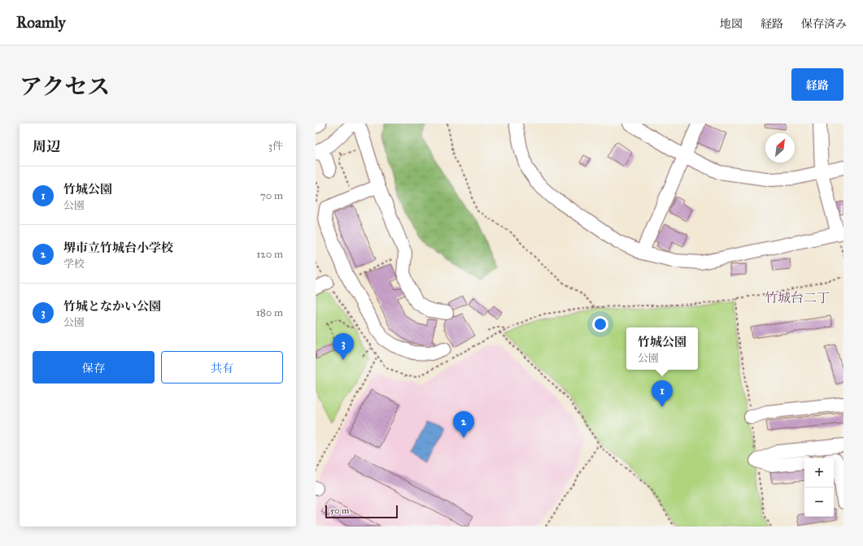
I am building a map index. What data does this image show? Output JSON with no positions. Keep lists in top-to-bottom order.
{
  "districts": ["竹城台二丁"],
  "scale_bar": "50 m",
  "north": "top right",
  "page": {
    "header": "Roamly",
    "nav": ["地図", "経路", "保存済み"],
    "title": "アクセス",
    "buttons": [
      "経路",
      ["保存", "共有"]
    ],
    "heading": ["周辺", "3件"],
    "list": [
      {
        "mark": "1",
        "name": "竹城公園",
        "note": "公園",
        "value": "70 m"
      },
      {
        "mark": "2",
        "name": "堺市立竹城台小学校",
        "note": "学校",
        "value": "120 m"
      },
      {
        "mark": "3",
        "name": "竹城となかい公園",
        "note": "公園",
        "value": "180 m"
      }
    ],
    "popup": ["竹城公園", "公園"],
    "pins": ["3", "1", "2"],
    "map_buttons": ["+", "−"],
    "scale": "50 m"
  }
}
